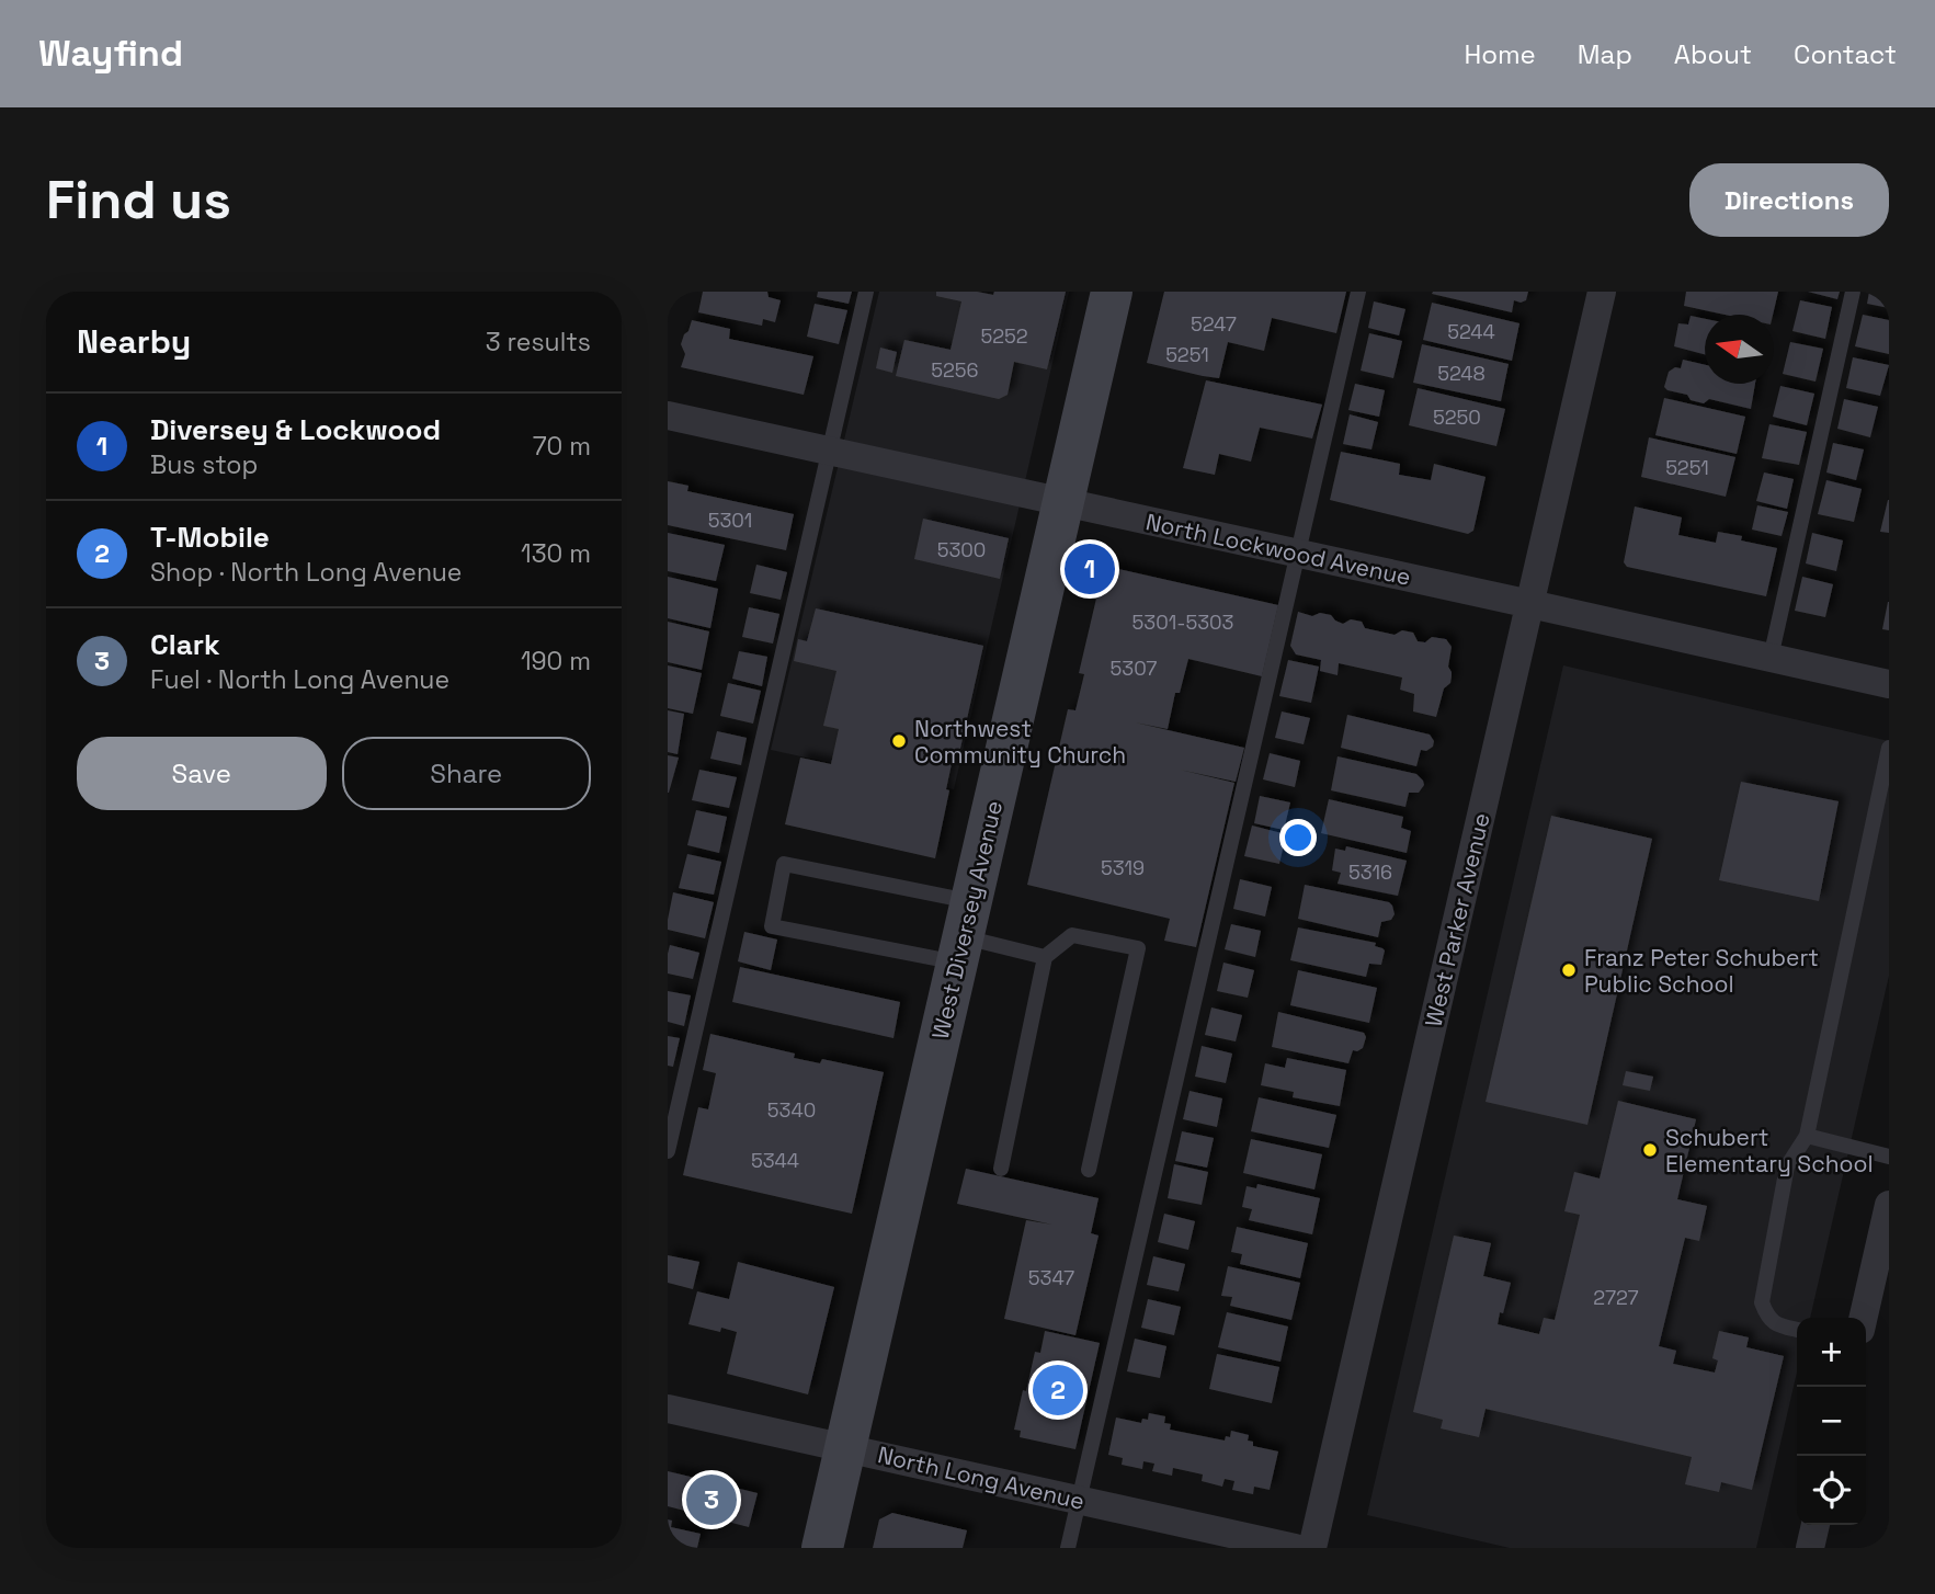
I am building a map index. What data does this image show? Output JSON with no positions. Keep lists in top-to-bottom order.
{
  "streets": {
    "main road": ["West Diversey Avenue"],
    "street": ["North Lockwood Avenue", "West Parker Avenue", "North Long Avenue"]
  },
  "crossings": [
    ["North Lockwood Avenue", "West Diversey Avenue"],
    ["North Lockwood Avenue", "West Parker Avenue"],
    ["West Diversey Avenue", "North Long Avenue"]
  ],
  "places": ["Northwest Community Church", "Franz Peter Schubert Public School", "Schubert Elementary School"],
  "house_numbers": [
    "5247",
    "5244",
    "5252",
    "5251",
    "5256",
    "5248",
    "5250",
    "5251",
    "5301",
    "5300",
    "5301-5303",
    "5307",
    "5319",
    "5316",
    "5340",
    "5344",
    "5347",
    "2727"
  ],
  "north": "left",
  "page": {
    "header": "Wayfind",
    "nav": [
      "Home",
      "Map",
      "About",
      "Contact"
    ],
    "buttons": [
      "Directions",
      ["Save", "Share"]
    ],
    "title": "Find us",
    "heading": ["Nearby", "3 results"],
    "list": [
      {
        "mark": "1",
        "name": "Diversey & Lockwood",
        "note": "Bus stop",
        "value": "70 m"
      },
      {
        "mark": "2",
        "name": "T-Mobile",
        "note": "Shop · North Long Avenue",
        "value": "130 m"
      },
      {
        "mark": "3",
        "name": "Clark",
        "note": "Fuel · North Long Avenue",
        "value": "190 m"
      }
    ],
    "pins": ["1", "2", "3"],
    "map_buttons": ["+", "−"]
  }
}
